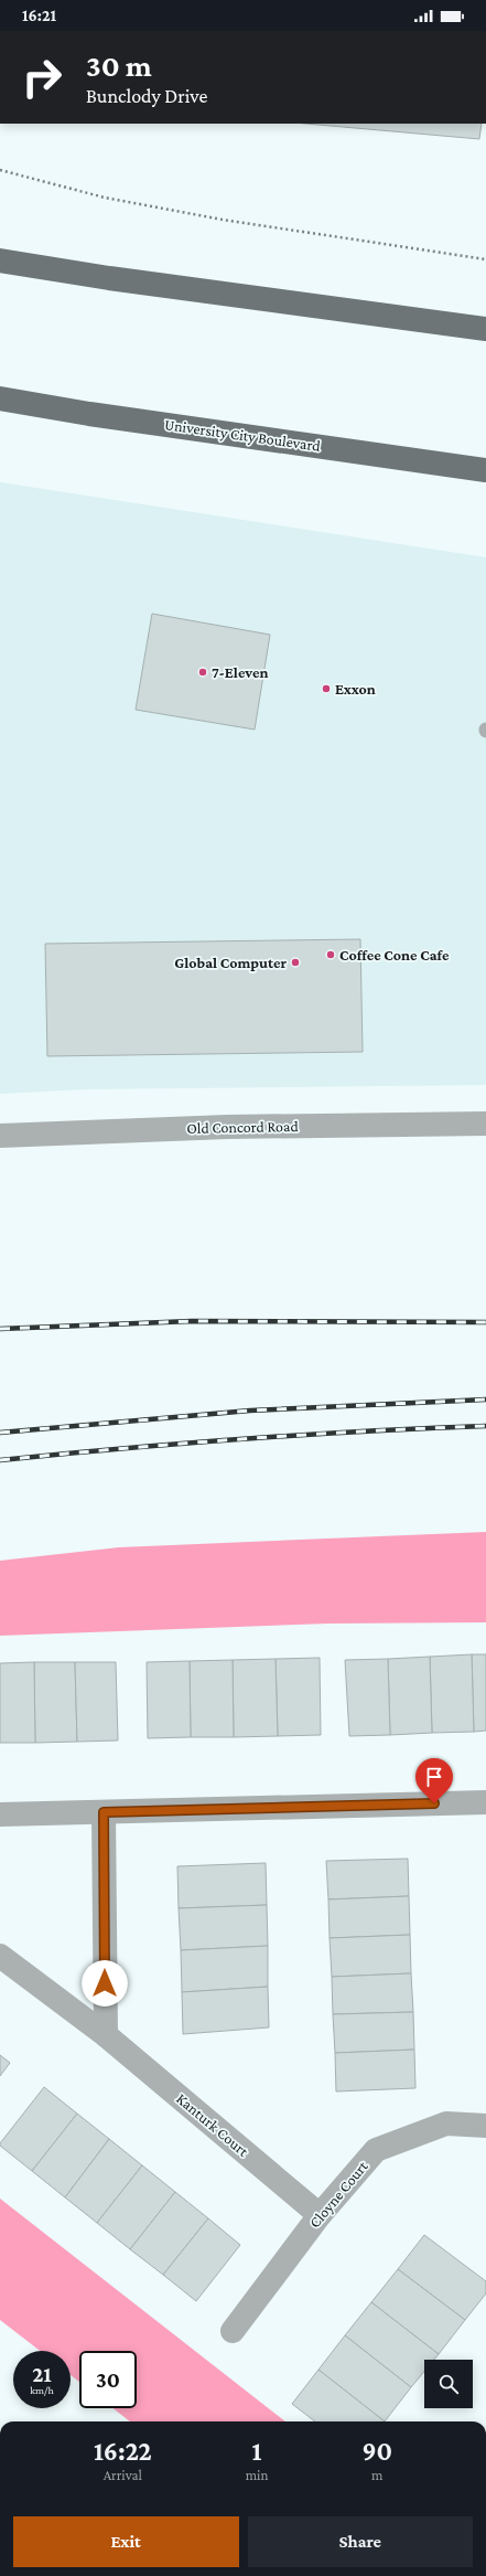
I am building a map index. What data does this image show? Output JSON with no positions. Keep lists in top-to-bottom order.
{
  "streets": {
    "main road": ["University City Boulevard"],
    "street": ["Old Concord Road", "Kanturk Court", "Cloyne Court"]
  },
  "crossings": [
    ["Kanturk Court", "Cloyne Court"]
  ],
  "places": [
    "7-Eleven",
    "Exxon",
    "Coffee Cone Cafe",
    "Global Computer"
  ],
  "page": {
    "status": "16:21",
    "turn": ["30 m", "Bunclody Drive"],
    "speed": "21 km/h",
    "limit": "30",
    "eta": [
      "16:22",
      "Arrival",
      "1",
      "min",
      "90",
      "m"
    ],
    "buttons": ["Exit", "Share"]
  }
}
